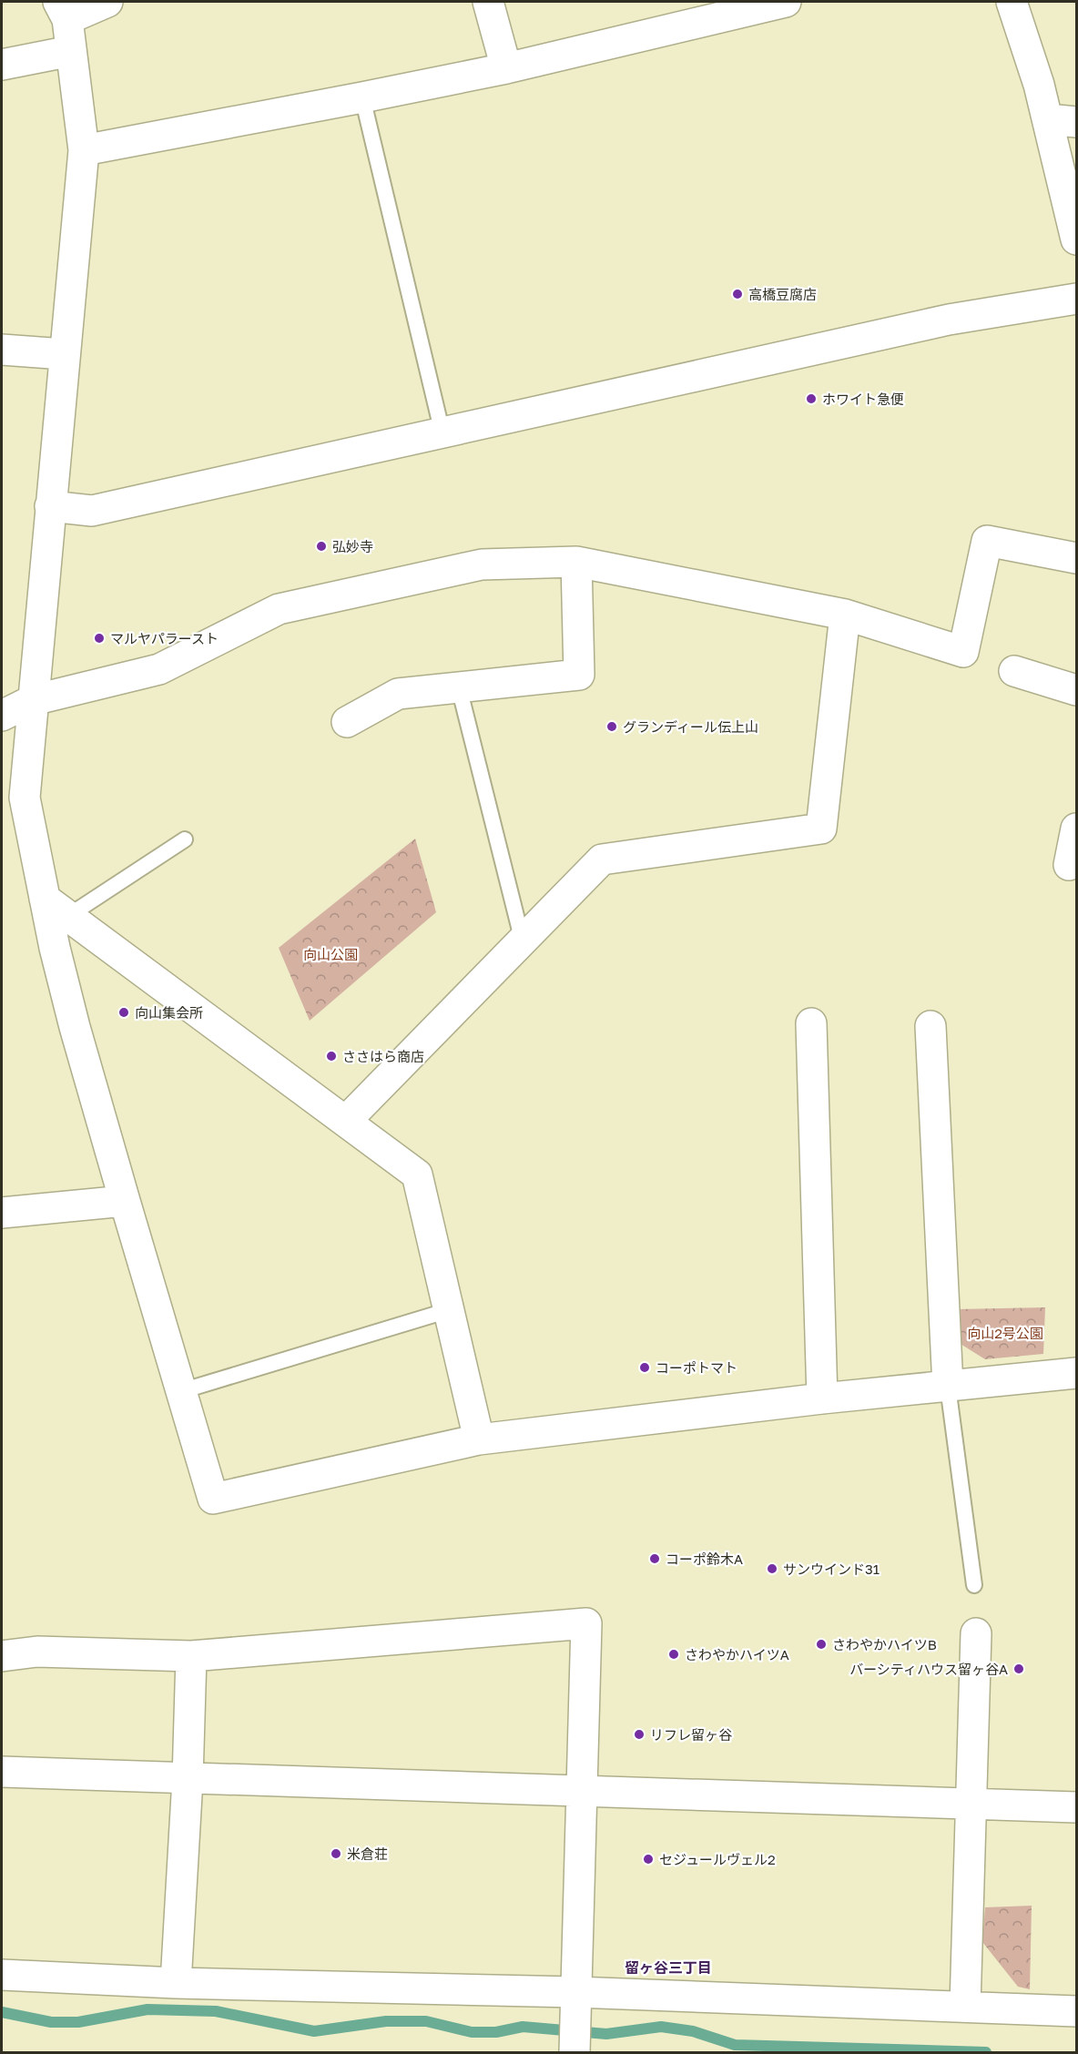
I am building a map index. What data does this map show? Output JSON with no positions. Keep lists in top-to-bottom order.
{
  "districts": ["留ヶ谷三丁目"],
  "parks": ["向山公園", "向山2号公園"],
  "places": [
    "高橋豆腐店",
    "ホワイト急便",
    "弘妙寺",
    "マルヤパラースト",
    "グランディール伝上山",
    "向山集会所",
    "ささはら商店",
    "コーポトマト",
    "コーポ鈴木A",
    "サンウインド31",
    "さわやかハイツB",
    "さわやかハイツA",
    "バーシティハウス留ヶ谷A",
    "リフレ留ヶ谷",
    "米倉荘",
    "セジュールヴェル2"
  ]
}
